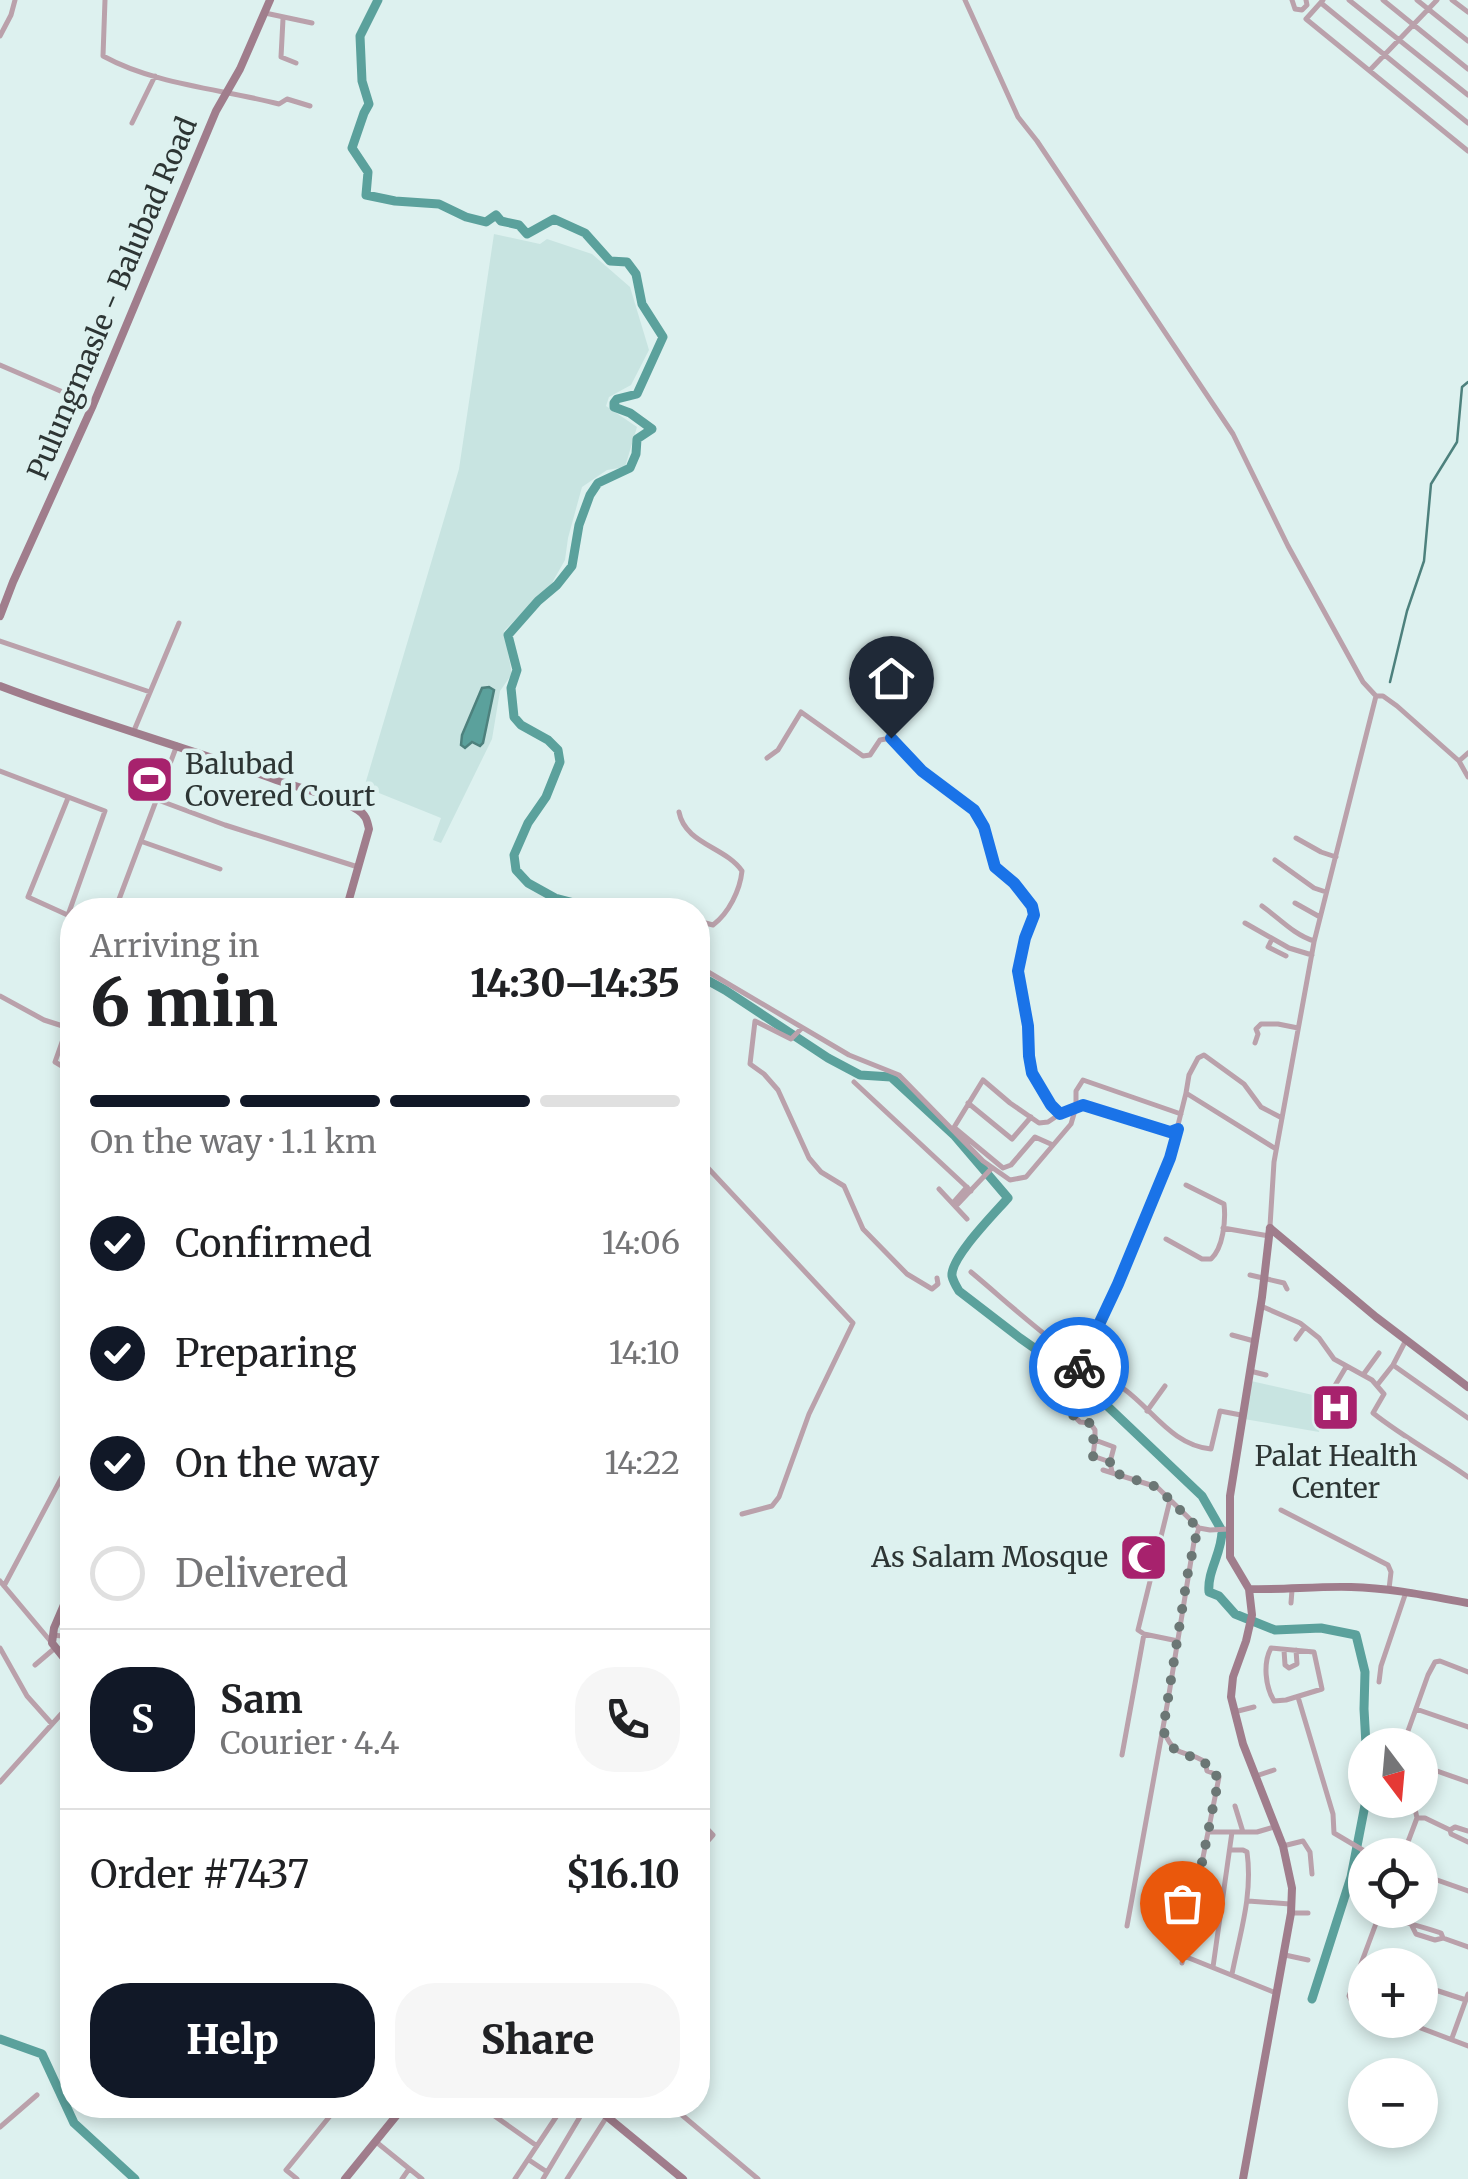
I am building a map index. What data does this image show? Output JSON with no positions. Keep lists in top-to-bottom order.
{
  "streets": {
    "street": ["Pulungmasle - Balubad Road"]
  },
  "places": {
    "sports": ["Balubad Covered Court"],
    "hospital": ["Palat Health Center"],
    "mosque": ["As Salam Mosque"]
  },
  "north": "bottom",
  "page": {
    "heading": ["6 min", "Arriving in", "14:30–14:35"],
    "panel": [
      "Sam",
      "Courier · 4.4",
      "Order #7437",
      "$16.10"
    ],
    "bar": "On the way · 1.1 km",
    "list": [
      ["Confirmed", "14:06"],
      ["Preparing", "14:10"],
      ["On the way", "14:22"],
      "Delivered"
    ],
    "round": "S",
    "map_buttons": ["+", "−"],
    "buttons": ["Help", "Share"]
  }
}
